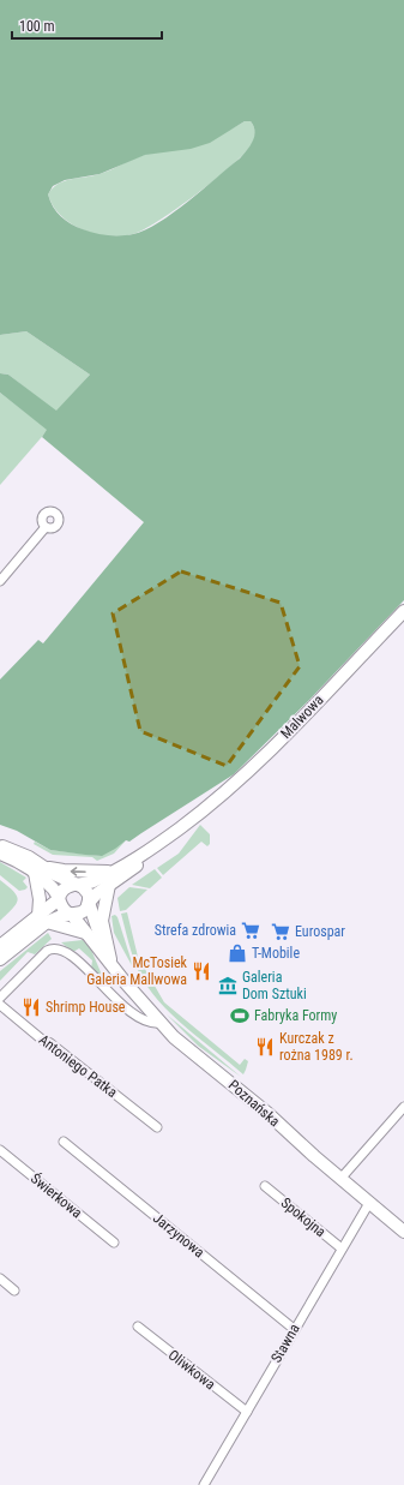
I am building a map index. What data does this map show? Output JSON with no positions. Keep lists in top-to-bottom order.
{
  "streets": {
    "street": [
      "Malwowa",
      "Antoniego Patka",
      "Poznańska",
      "Świerkowa",
      "Spokojna",
      "Jarzynowa",
      "Stawna",
      "Oliwkowa"
    ]
  },
  "crossings": [
    ["Malwowa", "Poznańska"],
    ["Poznańska", "Stawna"],
    ["Spokojna", "Stawna"],
    ["Jarzynowa", "Stawna"],
    ["Stawna", "Oliwkowa"]
  ],
  "places": {
    "supermarket": ["Strefa zdrowia", "Eurospar"],
    "shop": ["T-Mobile"],
    "restaurant": ["McTosiek Galeria Mallwowa", "Shrimp House", "Kurczak z rożna 1989 r."],
    "museum": ["Galeria Dom Sztuki"],
    "sports": ["Fabryka Formy"]
  },
  "scale_bar": "100 m"
}
